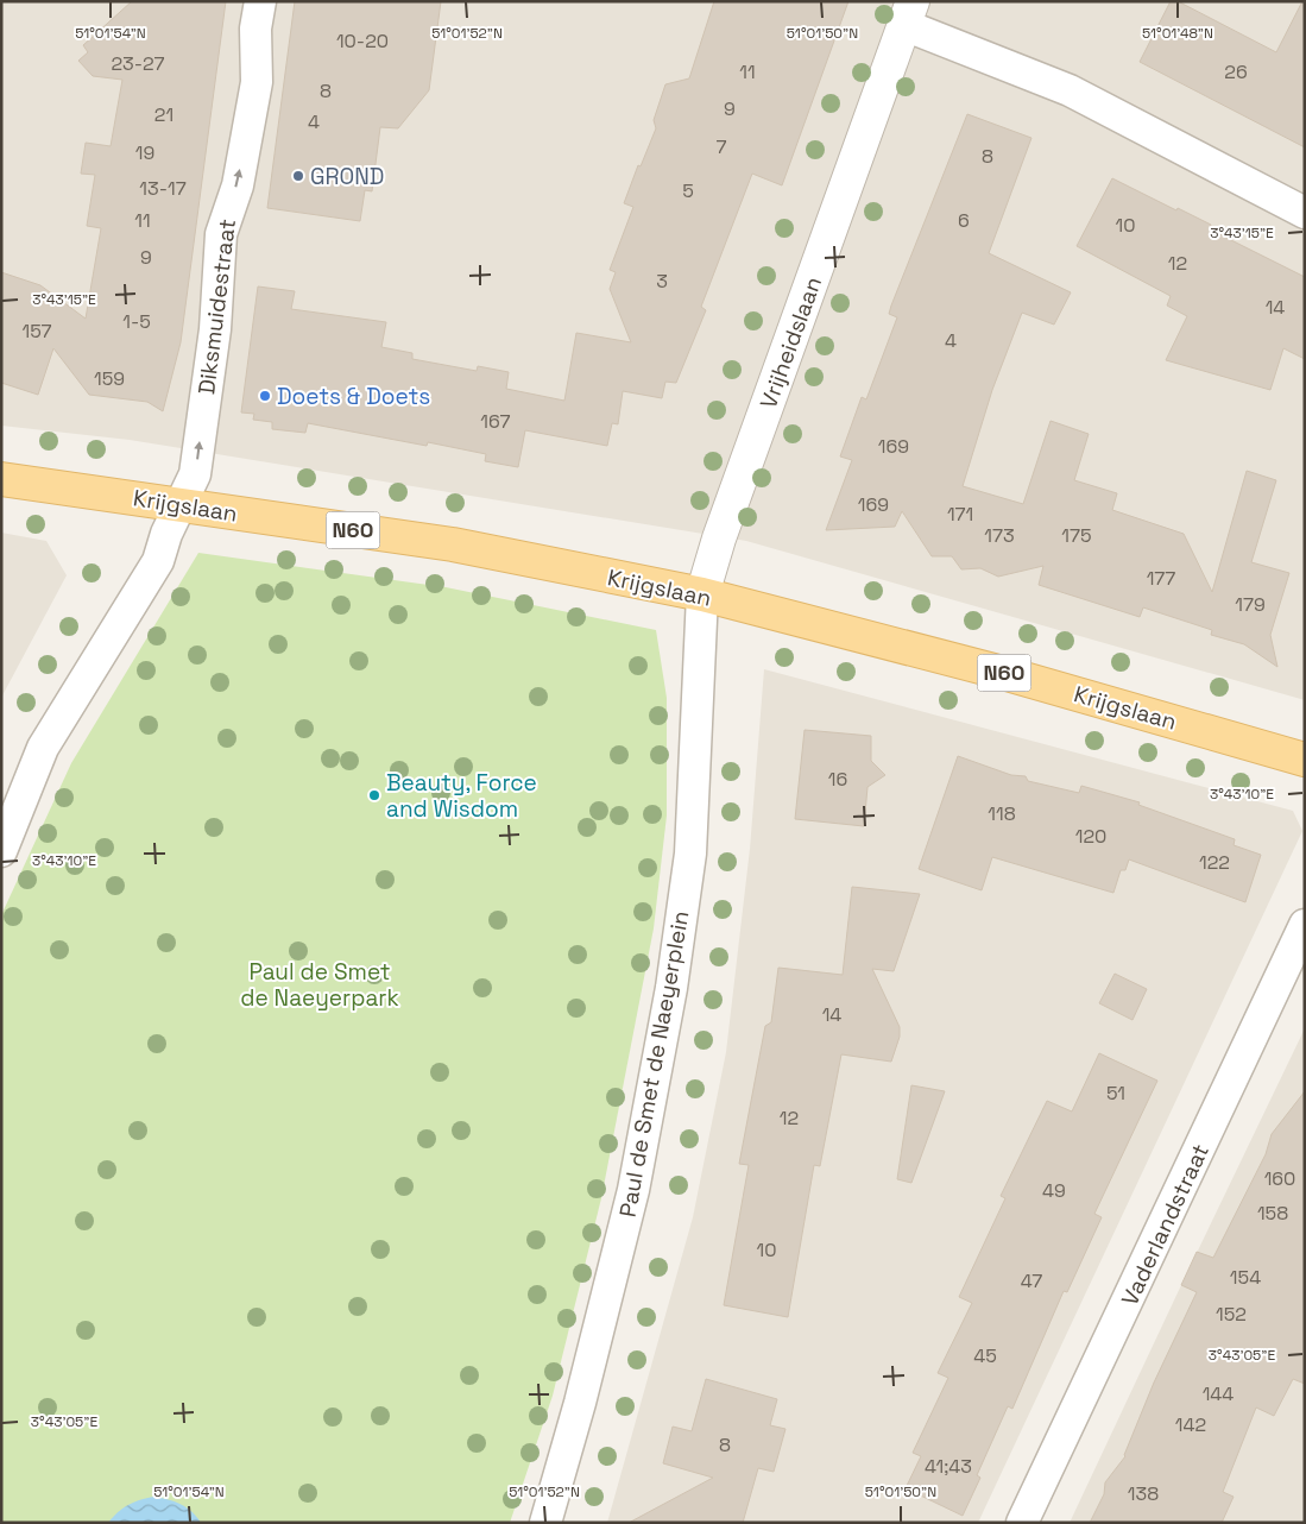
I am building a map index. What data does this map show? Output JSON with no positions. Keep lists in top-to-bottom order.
{
  "streets": {
    "main road": ["Krijgslaan", "N60"],
    "street": [
      "Diksmuidestraat",
      "Vrijheidslaan",
      "Paul de Smet de Naeyerplein",
      "Vaderlandstraat"
    ]
  },
  "crossings": [
    ["Diksmuidestraat", "Krijgslaan"],
    ["Vrijheidslaan", "Krijgslaan"],
    ["Vrijheidslaan", "Paul de Smet de Naeyerplein"],
    ["Krijgslaan", "Paul de Smet de Naeyerplein"]
  ],
  "one_way": ["Diksmuidestraat"],
  "parks": ["Paul de Smet de Naeyerpark"],
  "places": ["GROND", "Doets & Doets", "Beauty, Force and Wisdom"],
  "house_numbers": [
    "10-20",
    "23-27",
    "11",
    "26",
    "8",
    "9",
    "21",
    "4",
    "7",
    "19",
    "8",
    "13-17",
    "5",
    "11",
    "6",
    "10",
    "9",
    "12",
    "3",
    "14",
    "1-5",
    "157",
    "4",
    "159",
    "167",
    "169",
    "169",
    "171",
    "173",
    "175",
    "177",
    "179",
    "16",
    "118",
    "120",
    "122",
    "14",
    "51",
    "12",
    "160",
    "49",
    "158",
    "10",
    "154",
    "47",
    "152",
    "45",
    "144",
    "142",
    "8",
    "41;43",
    "138"
  ],
  "coordinates": [
    "51°01'54\"N",
    "51°01'52\"N",
    "51°01'50\"N",
    "51°01'48\"N",
    "3°43'15\"E",
    "3°43'10\"E",
    "3°43'05\"E"
  ]
}
